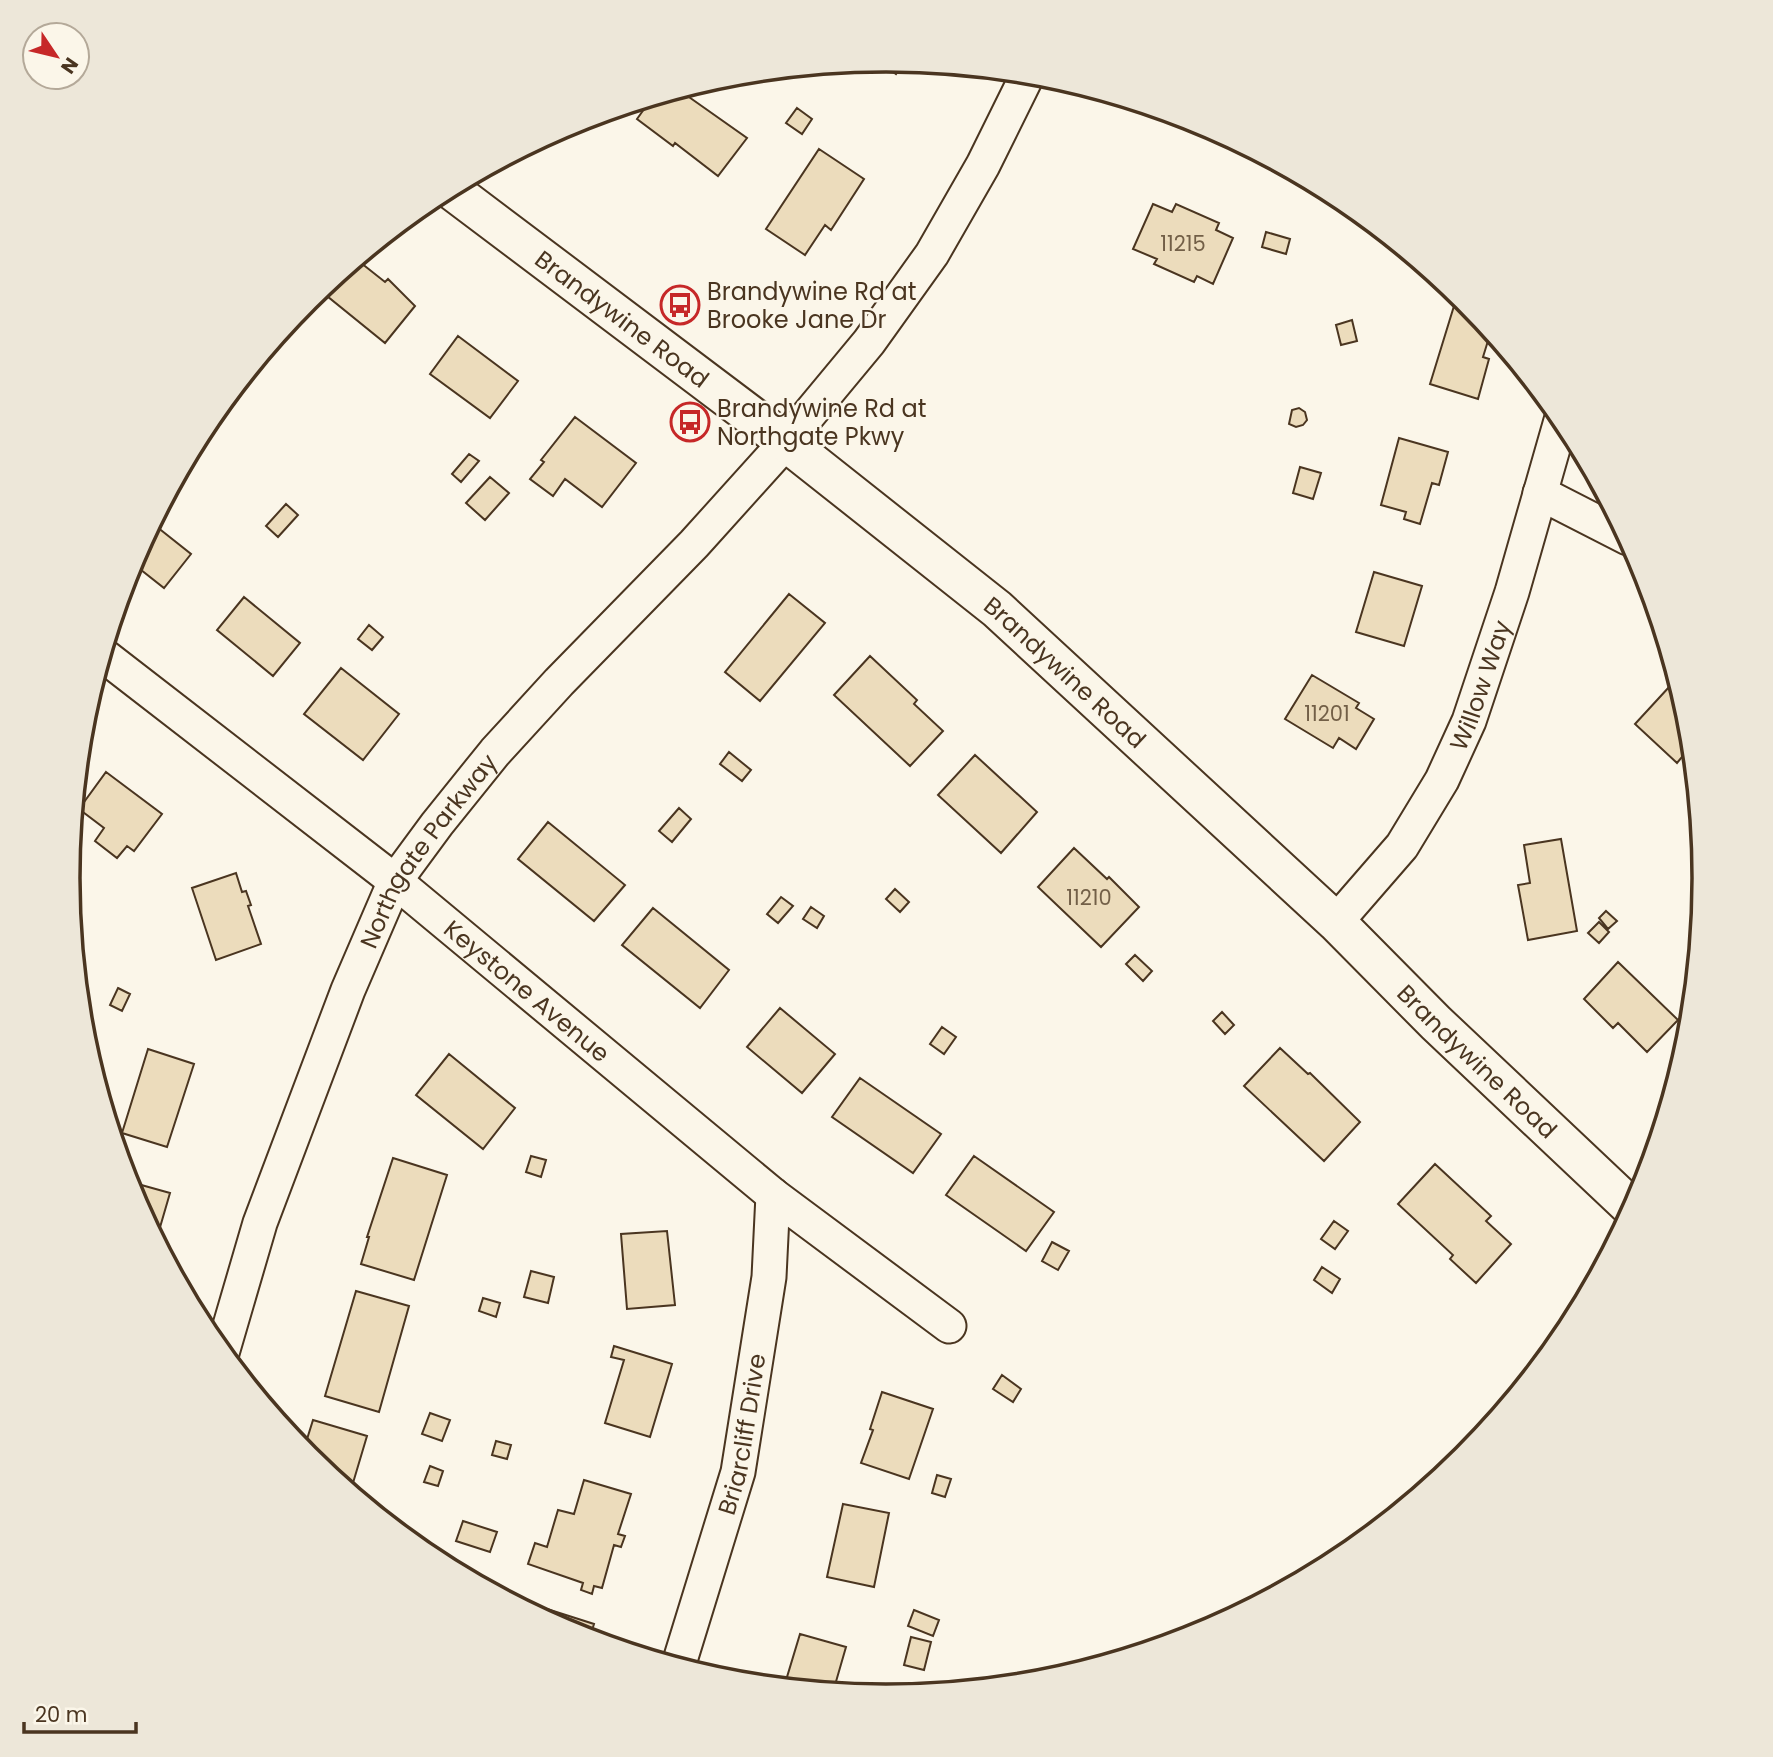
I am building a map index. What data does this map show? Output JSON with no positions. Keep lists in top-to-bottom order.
{
  "streets": {
    "main road": ["Brandywine Road"],
    "street": [
      "Willow Way",
      "Northgate Parkway",
      "Keystone Avenue",
      "Briarcliff Drive"
    ]
  },
  "crossings": [
    ["Brandywine Road", "Willow Way"],
    ["Brandywine Road", "Northgate Parkway"],
    ["Northgate Parkway", "Keystone Avenue"],
    ["Keystone Avenue", "Briarcliff Drive"]
  ],
  "places": {
    "bus stop": ["Brandywine Rd at Brooke Jane Dr", "Brandywine Rd at Northgate Pkwy"]
  },
  "house_numbers": ["11215", "11201", "11210"],
  "scale_bar": "20 m",
  "north": "bottom right"
}
